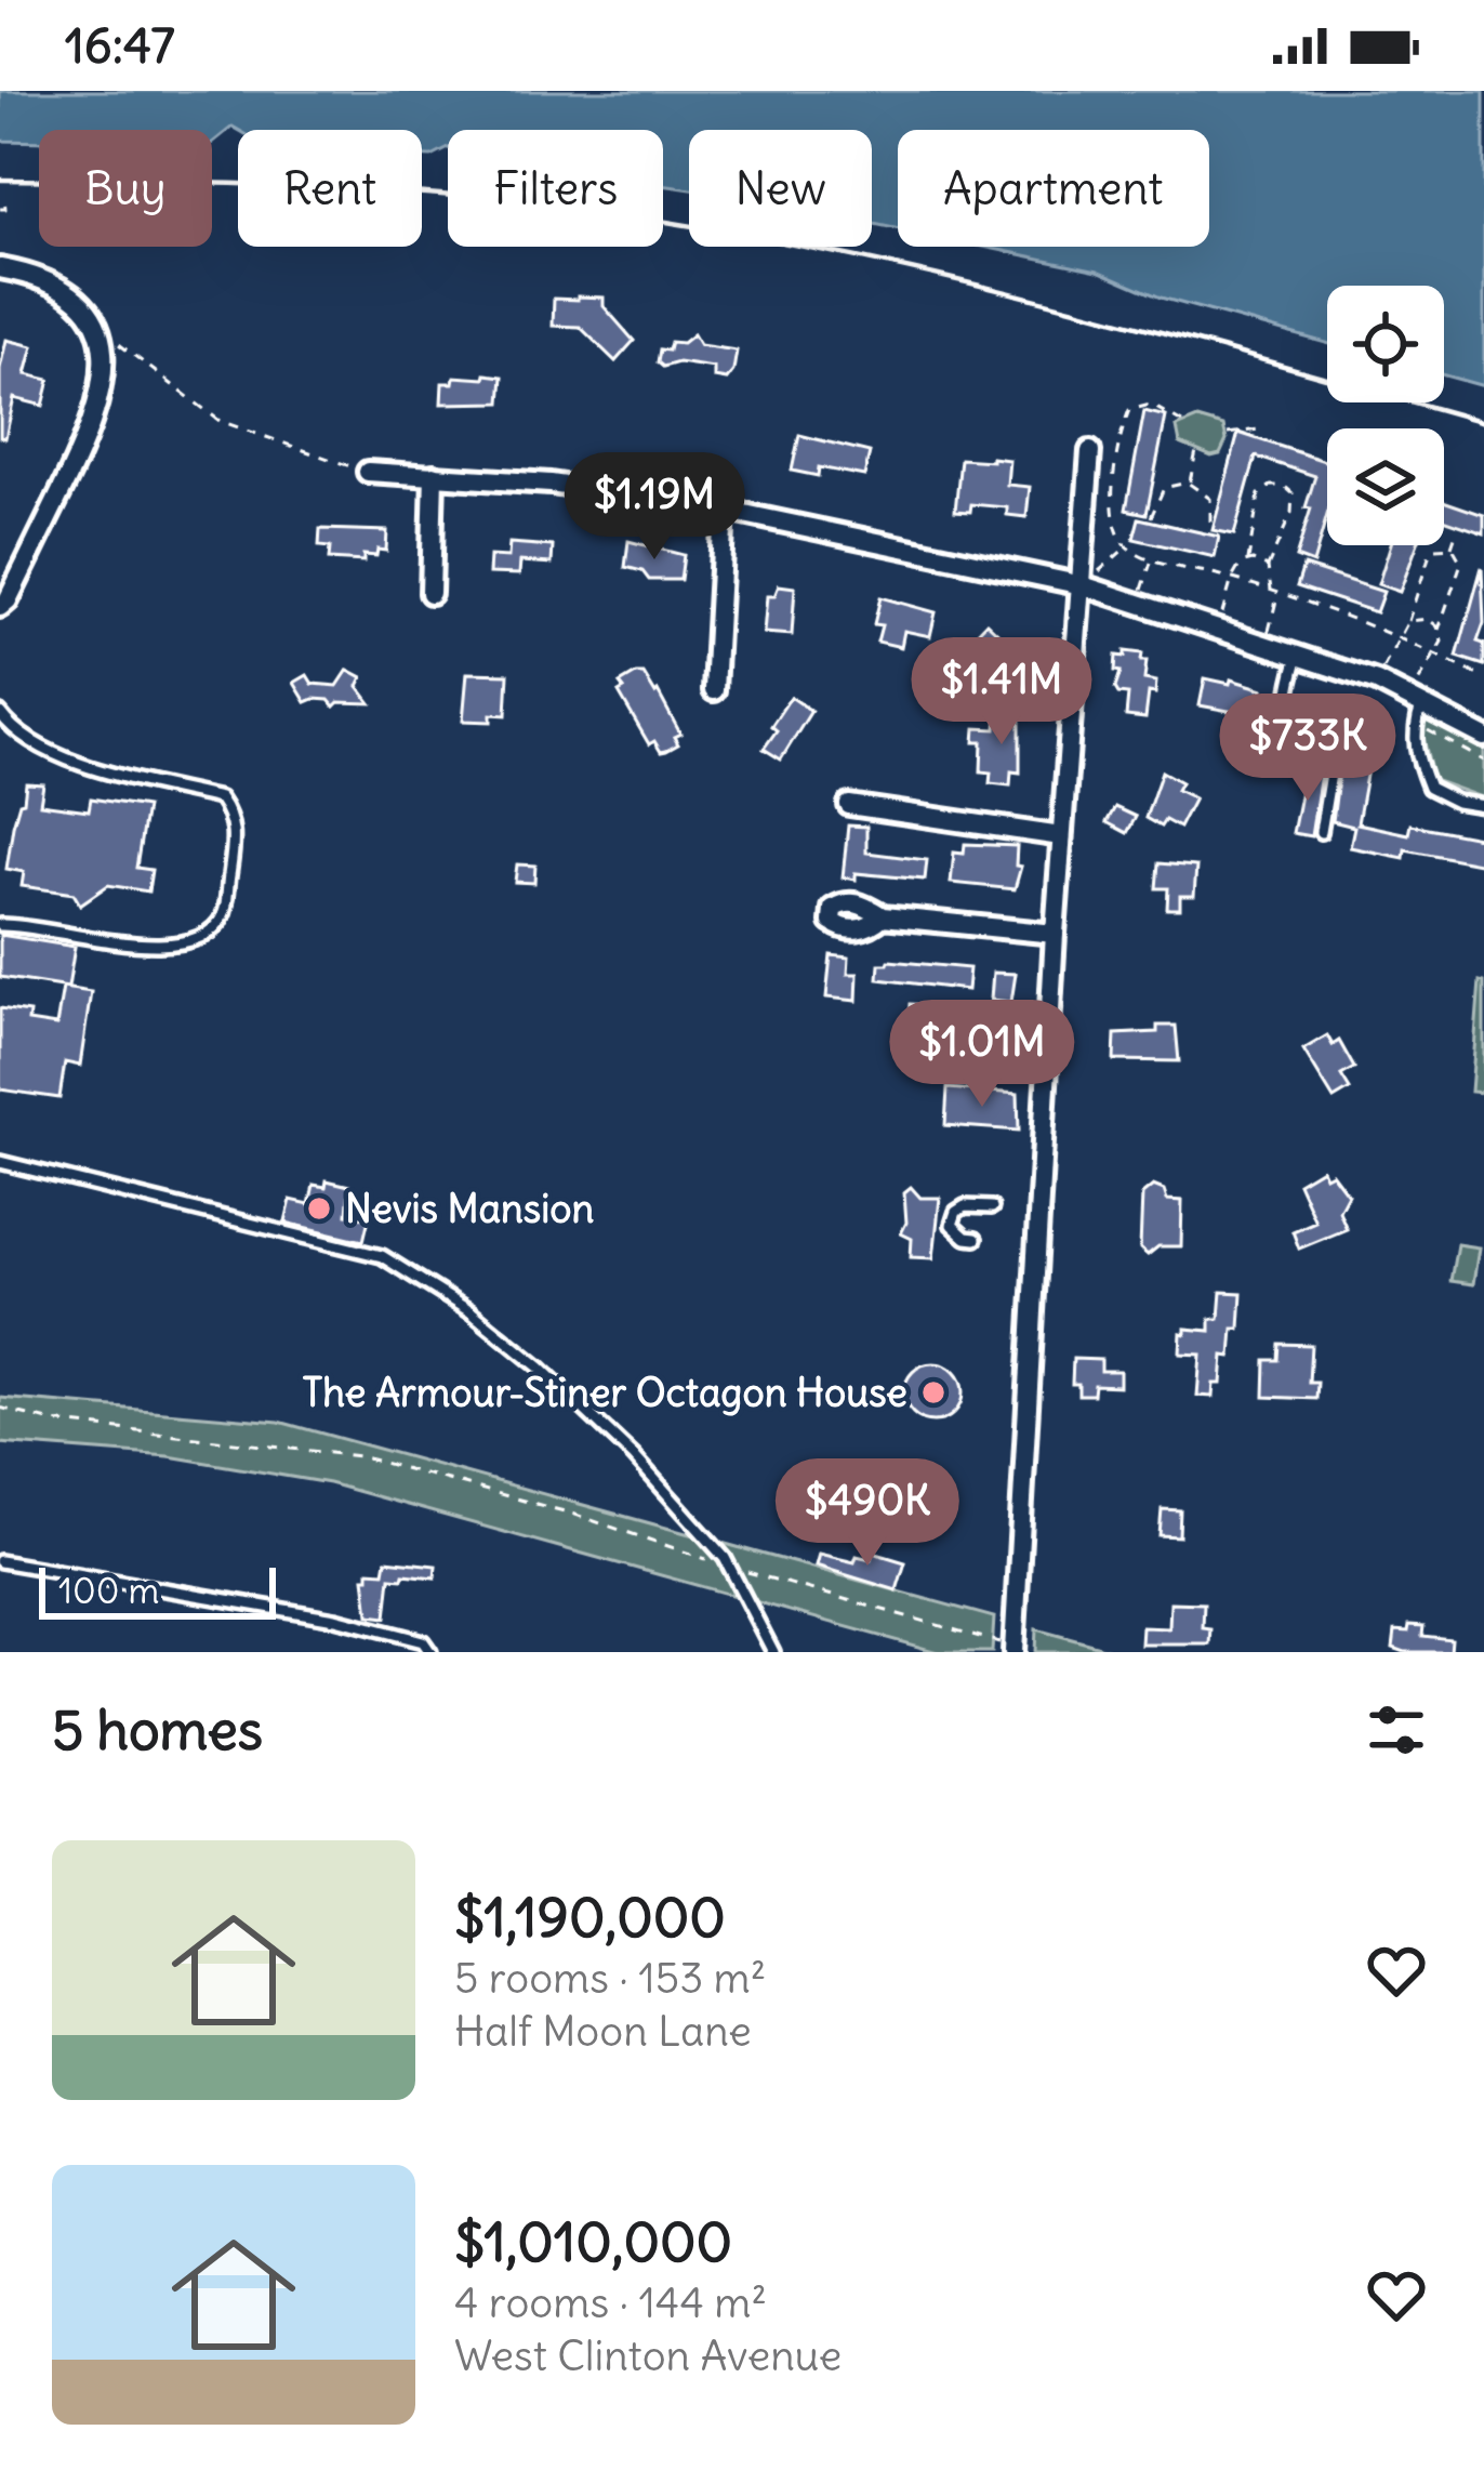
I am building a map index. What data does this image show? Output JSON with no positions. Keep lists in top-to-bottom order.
{
  "places": ["Nevis Mansion", "The Armour-Stiner Octagon House"],
  "scale_bar": "100 m",
  "page": {
    "status": "16:47",
    "chip": [
      "Buy",
      "Rent",
      "Filters",
      "New",
      "Apartment"
    ],
    "price": [
      "$1.19M",
      "$1.41M",
      "$733K",
      "$1.01M",
      "$490K"
    ],
    "scale": "100 m",
    "heading": "5 homes",
    "list": [
      {
        "name": "$1,190,000",
        "note": "5 rooms · 153 m² · Half Moon Lane"
      },
      {
        "name": "$1,010,000",
        "note": "4 rooms · 144 m² · West Clinton Avenue"
      }
    ]
  }
}
